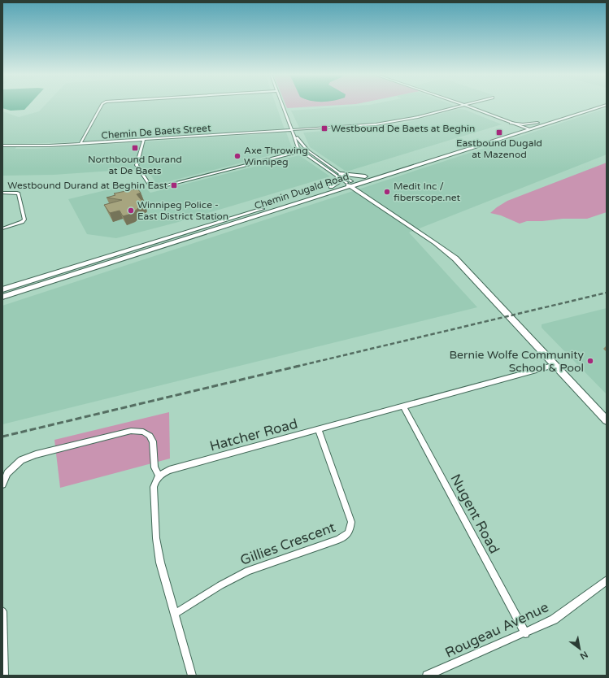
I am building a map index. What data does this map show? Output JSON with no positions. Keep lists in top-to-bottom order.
{
  "streets": {
    "main road": ["Chemin Dugald Road"],
    "street": [
      "Chemin De Baets Street",
      "Hatcher Road",
      "Nugent Road",
      "Gillies Crescent",
      "Rougeau Avenue"
    ]
  },
  "crossings": [
    ["Hatcher Road", "Nugent Road"],
    ["Hatcher Road", "Gillies Crescent"],
    ["Nugent Road", "Rougeau Avenue"]
  ],
  "places": {
    "transit": [
      "Westbound De Baets at Beghin",
      "Eastbound Dugald at Mazenod",
      "Northbound Durand at De Baets",
      "Westbound Durand at Beghin East"
    ],
    "other": [
      "Axe Throwing Winnipeg",
      "Medit Inc / fiberscope.net",
      "Winnipeg Police - East District Station",
      "Bernie Wolfe Community School & Pool"
    ]
  },
  "north": "bottom right"
}
